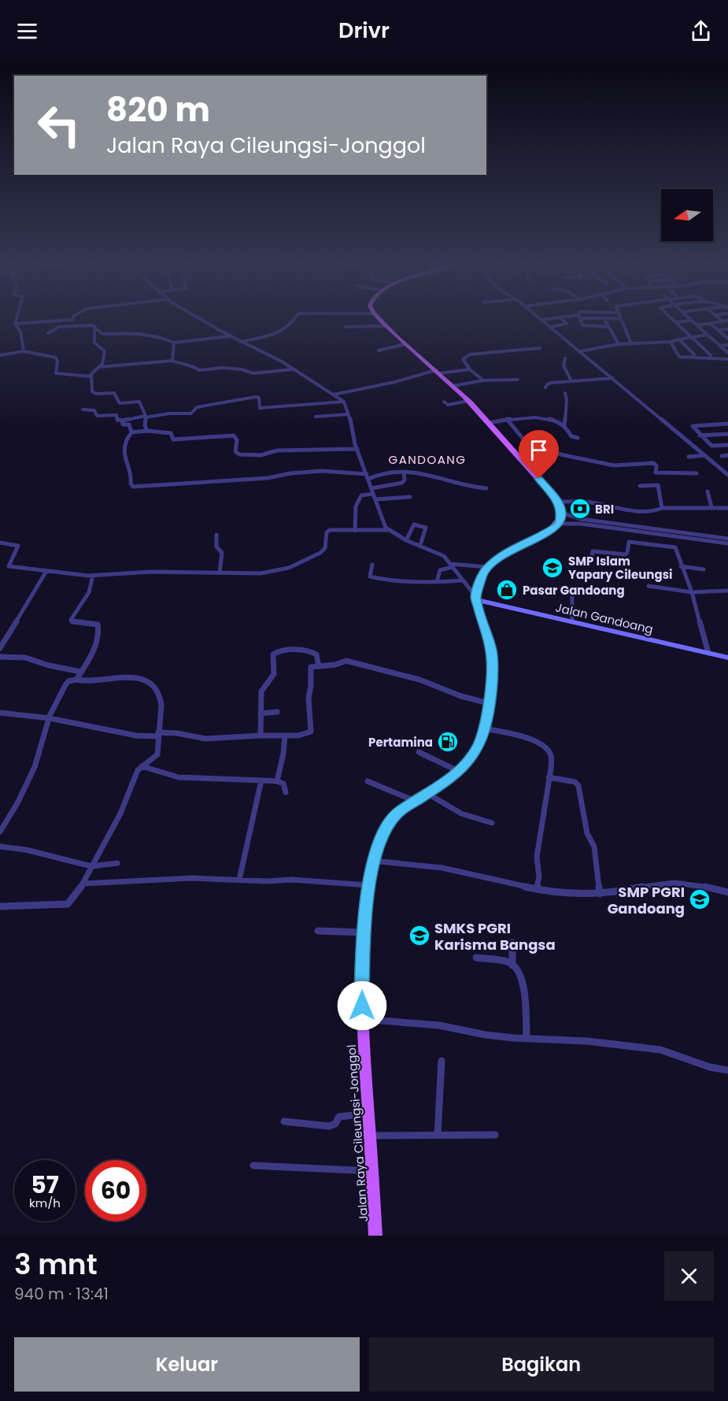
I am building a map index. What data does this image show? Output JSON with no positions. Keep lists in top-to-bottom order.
{
  "streets": {
    "main road": ["Jalan Raya Cileungsi-Jonggol"],
    "street": ["Jalan Gandoang"]
  },
  "crossings": [
    ["Jalan Gandoang", "Jalan Raya Cileungsi-Jonggol"]
  ],
  "districts": ["GANDOANG"],
  "places": {
    "bank": ["BRI"],
    "school or university": ["SMP Islam Yapary Cileungsi", "SMP PGRI Gandoang", "SMKS PGRI Karisma Bangsa"],
    "shop": ["Pasar Gandoang"],
    "fuel station": ["Pertamina"]
  },
  "north": "left",
  "page": {
    "header": "Drivr",
    "turn": ["820 m", "Jalan Raya Cileungsi-Jonggol"],
    "speed": "57 km/h",
    "limit": "60",
    "heading": ["3 mnt", "940 m · 13:41"],
    "buttons": ["Keluar", "Bagikan"]
  }
}
